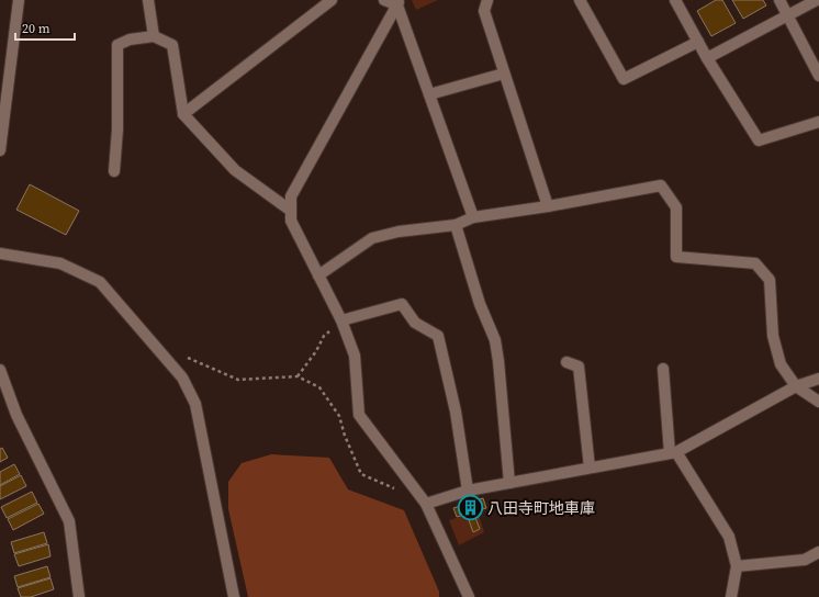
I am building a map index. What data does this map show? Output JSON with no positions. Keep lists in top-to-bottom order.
{
  "places": {
    "building": ["八田寺町地車庫"]
  },
  "scale_bar": "20 m"
}
